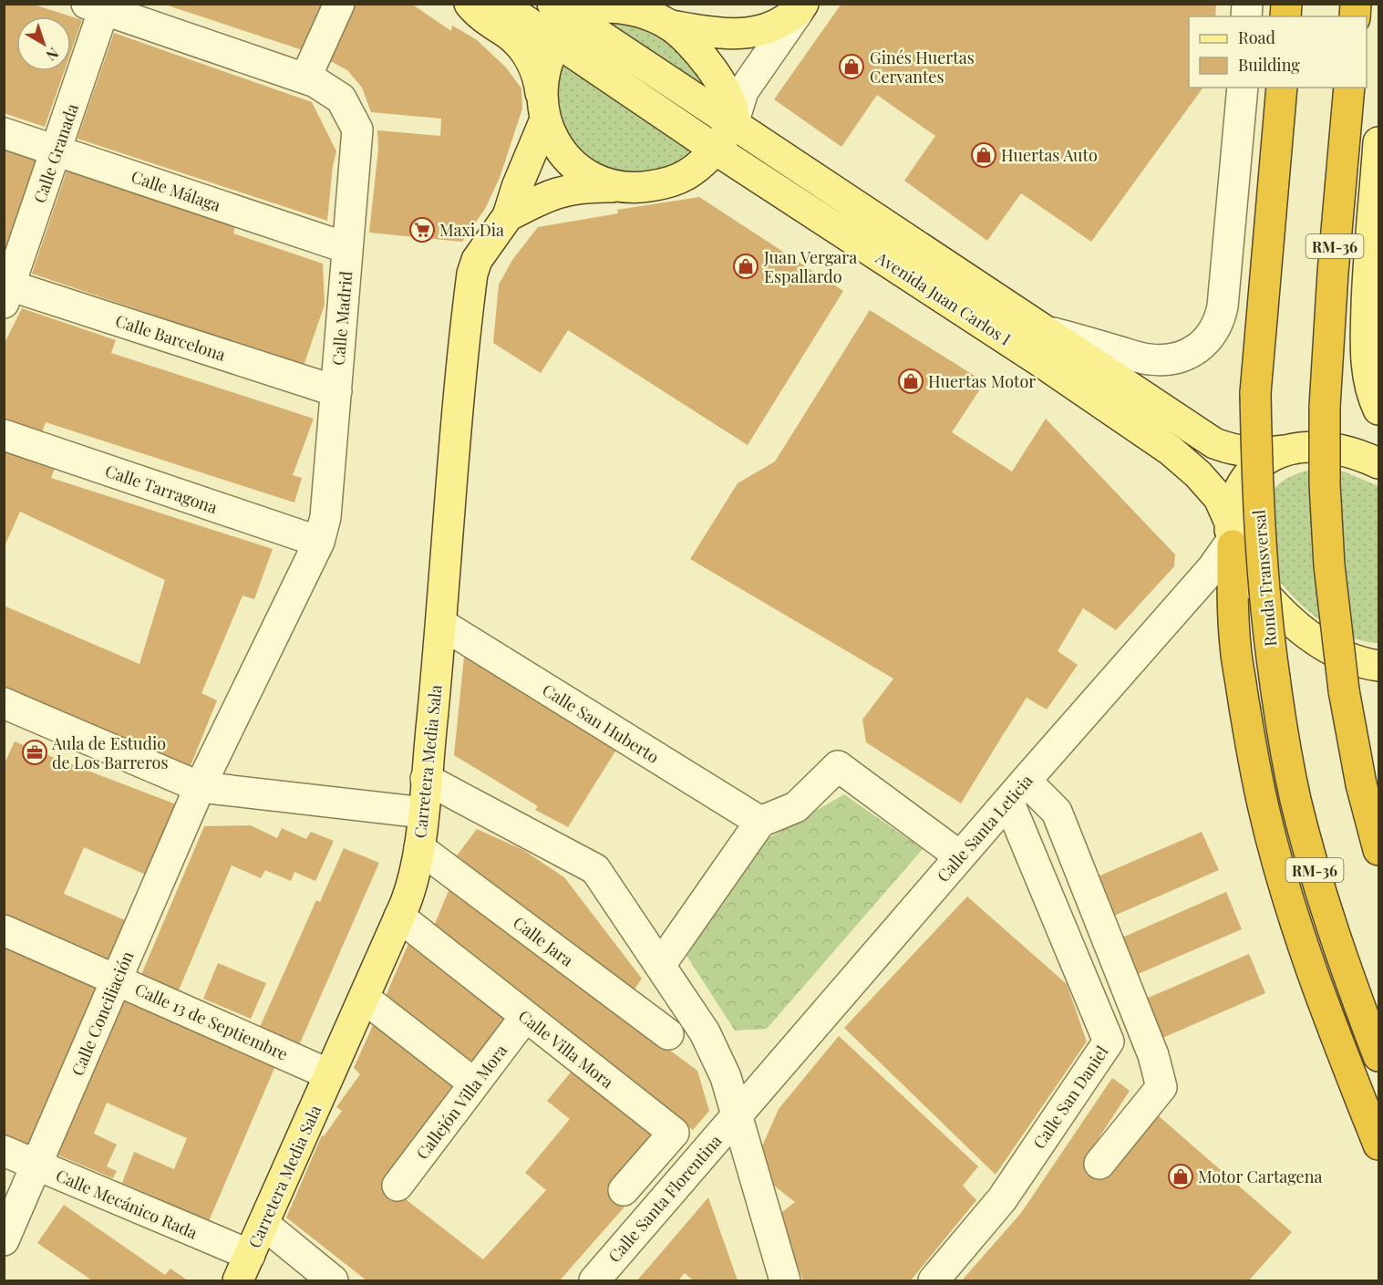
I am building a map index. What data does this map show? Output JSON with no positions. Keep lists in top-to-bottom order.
{
  "streets": {
    "highway": ["RM-36", "Ronda Transversal"],
    "main road": ["Avenida Juan Carlos I", "Carretera Media Sala"],
    "street": [
      "Calle Granada",
      "Calle Málaga",
      "Calle Madrid",
      "Calle Barcelona",
      "Calle Tarragona",
      "Calle San Huberto",
      "Calle Santa Leticia",
      "Calle Jara",
      "Calle Conciliación",
      "Calle 13 de Septiembre",
      "Calle Villa Mora",
      "Calle San Daniel",
      "Callejón Villa Mora",
      "Calle Santa Florentina",
      "Calle Mecánico Rada"
    ]
  },
  "crossings": [
    ["Calle Granada", "Calle Málaga"],
    ["Calle Granada", "Calle Madrid"],
    ["Calle Granada", "Calle Barcelona"],
    ["Calle Málaga", "Calle Madrid"],
    ["Avenida Juan Carlos I", "Carretera Media Sala"],
    ["Avenida Juan Carlos I", "Calle Santa Leticia"],
    ["Calle Madrid", "Calle Barcelona"],
    ["Calle Madrid", "Calle Tarragona"],
    ["Calle Madrid", "Calle Conciliación"],
    ["Calle San Huberto", "Carretera Media Sala"],
    ["Carretera Media Sala", "Calle Jara"],
    ["Carretera Media Sala", "Calle 13 de Septiembre"],
    ["Carretera Media Sala", "Calle Villa Mora"],
    ["Carretera Media Sala", "Calle Mecánico Rada"],
    ["Calle Santa Leticia", "Calle San Daniel"],
    ["Calle Santa Leticia", "Calle Santa Florentina"],
    ["Calle Conciliación", "Calle 13 de Septiembre"],
    ["Calle Conciliación", "Calle Mecánico Rada"],
    ["Calle Villa Mora", "Callejón Villa Mora"]
  ],
  "places": {
    "shop": [
      "Ginés Huertas Cervantes",
      "Huertas Auto",
      "Juan Vergara Espallardo",
      "Huertas Motor",
      "Motor Cartagena"
    ],
    "supermarket": ["Maxi Dia"],
    "office": ["Aula de Estudio de Los Barreros"]
  },
  "legend": ["Road", "Building"],
  "north": "bottom right"
}
